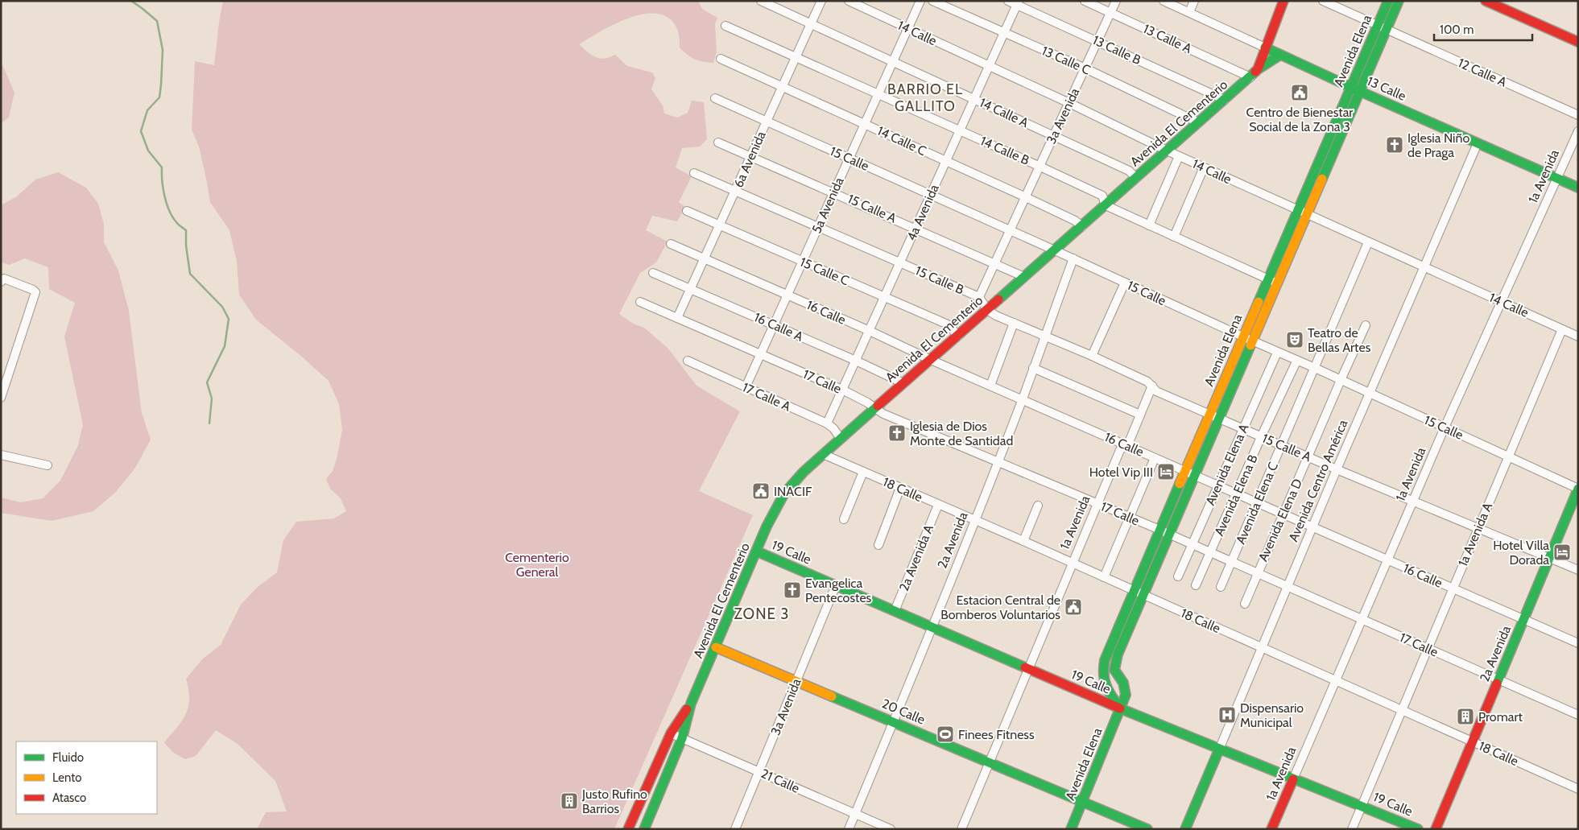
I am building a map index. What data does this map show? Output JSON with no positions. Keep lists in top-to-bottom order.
{
  "streets": {
    "main road": [
      "Avenida Elena",
      "13 Calle",
      "Avenida El Cementerio",
      "1a Avenida",
      "Avenida Centro América",
      "2a Avenida",
      "19 Calle",
      "20 Calle"
    ],
    "street": [
      "14 Calle",
      "13 Calle A",
      "13 Calle B",
      "13 Calle C",
      "12 Calle A",
      "14 Calle A",
      "3a Avenida",
      "14 Calle C",
      "14 Calle B",
      "15 Calle",
      "6a Avenida",
      "5a Avenida",
      "15 Calle A",
      "4a Avenida",
      "15 Calle C",
      "15 Calle B",
      "16 Calle",
      "16 Calle A",
      "17 Calle",
      "17 Calle A",
      "Avenida Elena A",
      "18 Calle",
      "Avenida Elena B",
      "Avenida Elena C",
      "Avenida Elena D",
      "1a Avenida A",
      "2a Avenida A",
      "21 Calle"
    ]
  },
  "crossings": [
    ["14 Calle", "Avenida Elena"],
    ["14 Calle", "3a Avenida"],
    ["14 Calle", "Avenida El Cementerio"],
    ["14 Calle", "1a Avenida"],
    ["14 Calle", "5a Avenida"],
    ["14 Calle", "4a Avenida"],
    ["14 Calle", "Avenida Centro América"],
    ["14 Calle", "Avenida Elena C"],
    ["14 Calle", "1a Avenida A"],
    ["13 Calle A", "3a Avenida"],
    ["13 Calle A", "Avenida El Cementerio"],
    ["13 Calle B", "3a Avenida"],
    ["13 Calle B", "Avenida El Cementerio"],
    ["13 Calle B", "4a Avenida"],
    ["Avenida Elena", "12 Calle A"],
    ["Avenida Elena", "13 Calle"],
    ["Avenida Elena", "14 Calle B"],
    ["Avenida Elena", "15 Calle"],
    ["Avenida Elena", "15 Calle A"],
    ["Avenida Elena", "16 Calle"],
    ["Avenida Elena", "17 Calle"],
    ["Avenida Elena", "18 Calle"],
    ["Avenida Elena", "19 Calle"],
    ["Avenida Elena", "20 Calle"],
    ["13 Calle C", "3a Avenida"],
    ["13 Calle C", "Avenida El Cementerio"],
    ["13 Calle C", "4a Avenida"],
    ["13 Calle", "Avenida El Cementerio"],
    ["13 Calle", "1a Avenida"],
    ["13 Calle", "Avenida Centro América"],
    ["14 Calle A", "3a Avenida"],
    ["14 Calle A", "Avenida El Cementerio"],
    ["14 Calle A", "6a Avenida"],
    ["14 Calle A", "5a Avenida"],
    ["14 Calle A", "4a Avenida"],
    ["3a Avenida", "14 Calle C"],
    ["3a Avenida", "14 Calle B"],
    ["3a Avenida", "15 Calle"],
    ["3a Avenida", "15 Calle A"],
    ["3a Avenida", "15 Calle B"],
    ["3a Avenida", "19 Calle"],
    ["3a Avenida", "20 Calle"],
    ["3a Avenida", "21 Calle"],
    ["Avenida El Cementerio", "14 Calle C"],
    ["Avenida El Cementerio", "14 Calle B"],
    ["Avenida El Cementerio", "15 Calle"],
    ["Avenida El Cementerio", "15 Calle A"],
    ["Avenida El Cementerio", "15 Calle C"],
    ["Avenida El Cementerio", "15 Calle B"],
    ["Avenida El Cementerio", "16 Calle"],
    ["Avenida El Cementerio", "16 Calle A"],
    ["Avenida El Cementerio", "17 Calle"],
    ["Avenida El Cementerio", "17 Calle A"],
    ["Avenida El Cementerio", "18 Calle"],
    ["Avenida El Cementerio", "19 Calle"],
    ["Avenida El Cementerio", "20 Calle"],
    ["Avenida El Cementerio", "21 Calle"],
    ["14 Calle C", "6a Avenida"],
    ["14 Calle C", "5a Avenida"],
    ["14 Calle C", "4a Avenida"],
    ["14 Calle B", "6a Avenida"],
    ["14 Calle B", "5a Avenida"],
    ["14 Calle B", "4a Avenida"],
    ["15 Calle", "6a Avenida"],
    ["15 Calle", "1a Avenida"],
    ["15 Calle", "5a Avenida"],
    ["15 Calle", "4a Avenida"],
    ["15 Calle", "Avenida Elena A"],
    ["15 Calle", "Avenida Centro América"],
    ["15 Calle", "Avenida Elena B"],
    ["15 Calle", "Avenida Elena C"],
    ["15 Calle", "Avenida Elena D"],
    ["15 Calle", "1a Avenida A"],
    ["15 Calle", "2a Avenida"],
    ["6a Avenida", "15 Calle A"],
    ["6a Avenida", "15 Calle C"],
    ["6a Avenida", "15 Calle B"],
    ["6a Avenida", "16 Calle"],
    ["6a Avenida", "16 Calle A"],
    ["6a Avenida", "17 Calle"],
    ["1a Avenida", "15 Calle A"],
    ["1a Avenida", "16 Calle"],
    ["1a Avenida", "17 Calle"],
    ["1a Avenida", "18 Calle"],
    ["1a Avenida", "19 Calle"],
    ["1a Avenida", "20 Calle"],
    ["5a Avenida", "15 Calle A"],
    ["5a Avenida", "15 Calle C"],
    ["5a Avenida", "15 Calle B"],
    ["5a Avenida", "16 Calle"],
    ["5a Avenida", "16 Calle A"],
    ["5a Avenida", "17 Calle"],
    ["5a Avenida", "17 Calle A"],
    ["15 Calle A", "4a Avenida"],
    ["15 Calle A", "Avenida Elena A"],
    ["15 Calle A", "Avenida Centro América"],
    ["15 Calle A", "Avenida Elena B"],
    ["15 Calle A", "Avenida Elena C"],
    ["15 Calle A", "Avenida Elena D"],
    ["15 Calle A", "1a Avenida A"],
    ["15 Calle A", "2a Avenida"],
    ["4a Avenida", "15 Calle C"],
    ["4a Avenida", "15 Calle B"],
    ["4a Avenida", "16 Calle"],
    ["4a Avenida", "16 Calle A"],
    ["4a Avenida", "17 Calle"],
    ["4a Avenida", "17 Calle A"],
    ["16 Calle", "Avenida Elena A"],
    ["16 Calle", "Avenida Centro América"],
    ["16 Calle", "Avenida Elena B"],
    ["16 Calle", "Avenida Elena C"],
    ["16 Calle", "Avenida Elena D"],
    ["16 Calle", "1a Avenida A"],
    ["16 Calle", "2a Avenida"],
    ["17 Calle", "Avenida Elena A"],
    ["17 Calle", "Avenida Centro América"],
    ["17 Calle", "Avenida Elena B"],
    ["17 Calle", "Avenida Elena C"],
    ["17 Calle", "Avenida Elena D"],
    ["17 Calle", "1a Avenida A"],
    ["17 Calle", "2a Avenida"],
    ["Avenida Centro América", "18 Calle"],
    ["Avenida Centro América", "19 Calle"],
    ["18 Calle", "1a Avenida A"],
    ["18 Calle", "2a Avenida"],
    ["18 Calle", "2a Avenida A"],
    ["1a Avenida A", "19 Calle"],
    ["2a Avenida", "19 Calle"],
    ["2a Avenida", "20 Calle"],
    ["2a Avenida", "21 Calle"],
    ["19 Calle", "2a Avenida A"]
  ],
  "districts": ["BARRIO EL GALLITO", "ZONE 3"],
  "parks": ["Cementerio General"],
  "places": {
    "public building": ["Centro de Bienestar Social de la Zona 3", "INACIF", "Estacion Central de Bomberos Voluntarios"],
    "church": ["Iglesia Niño de Praga", "Iglesia de Dios Monte de Santidad", "Evangelica Pentecostes"],
    "theatre": ["Teatro de Bellas Artes"],
    "hotel": ["Hotel Vip III", "Hotel Villa Dorada"],
    "hospital": ["Dispensario Municipal"],
    "building": ["Promart", "Justo Rufino Barrios"],
    "sports": ["Finees Fitness"]
  },
  "legend": ["Fluido", "Lento", "Atasco"],
  "scale_bar": "100 m"
}
